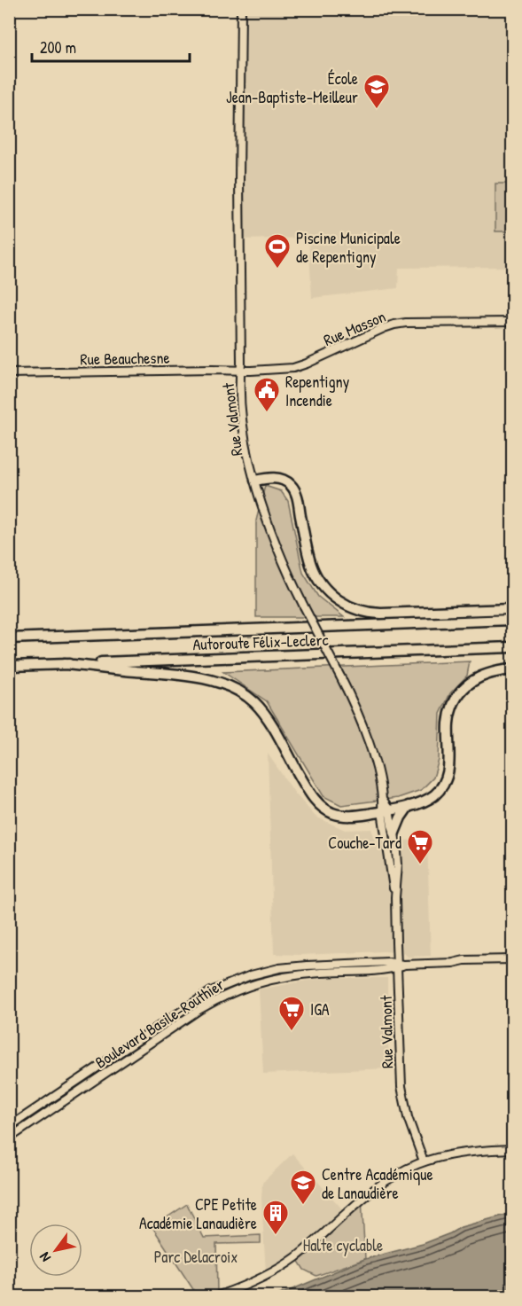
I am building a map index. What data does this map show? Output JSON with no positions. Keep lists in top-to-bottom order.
{
  "streets": {
    "highway": ["Autoroute Félix-Leclerc"],
    "street": [
      "Rue Masson",
      "Rue Beauchesne",
      "Rue Valmont",
      "Boulevard Basile-Routhier"
    ]
  },
  "crossings": [
    ["Rue Masson", "Rue Beauchesne"],
    ["Rue Masson", "Rue Valmont"],
    ["Rue Beauchesne", "Rue Valmont"],
    ["Rue Valmont", "Boulevard Basile-Routhier"]
  ],
  "parks": ["Halte cyclable", "Parc Delacroix"],
  "places": {
    "school or university": ["École Jean-Baptiste-Meilleur", "Centre Académique de Lanaudière"],
    "sports": ["Piscine Municipale de Repentigny"],
    "public building": ["Repentigny Incendie"],
    "supermarket": ["Couche-Tard", "IGA"],
    "building": ["CPE Petite Académie Lanaudière"]
  },
  "scale_bar": "200 m",
  "north": "bottom left"
}
